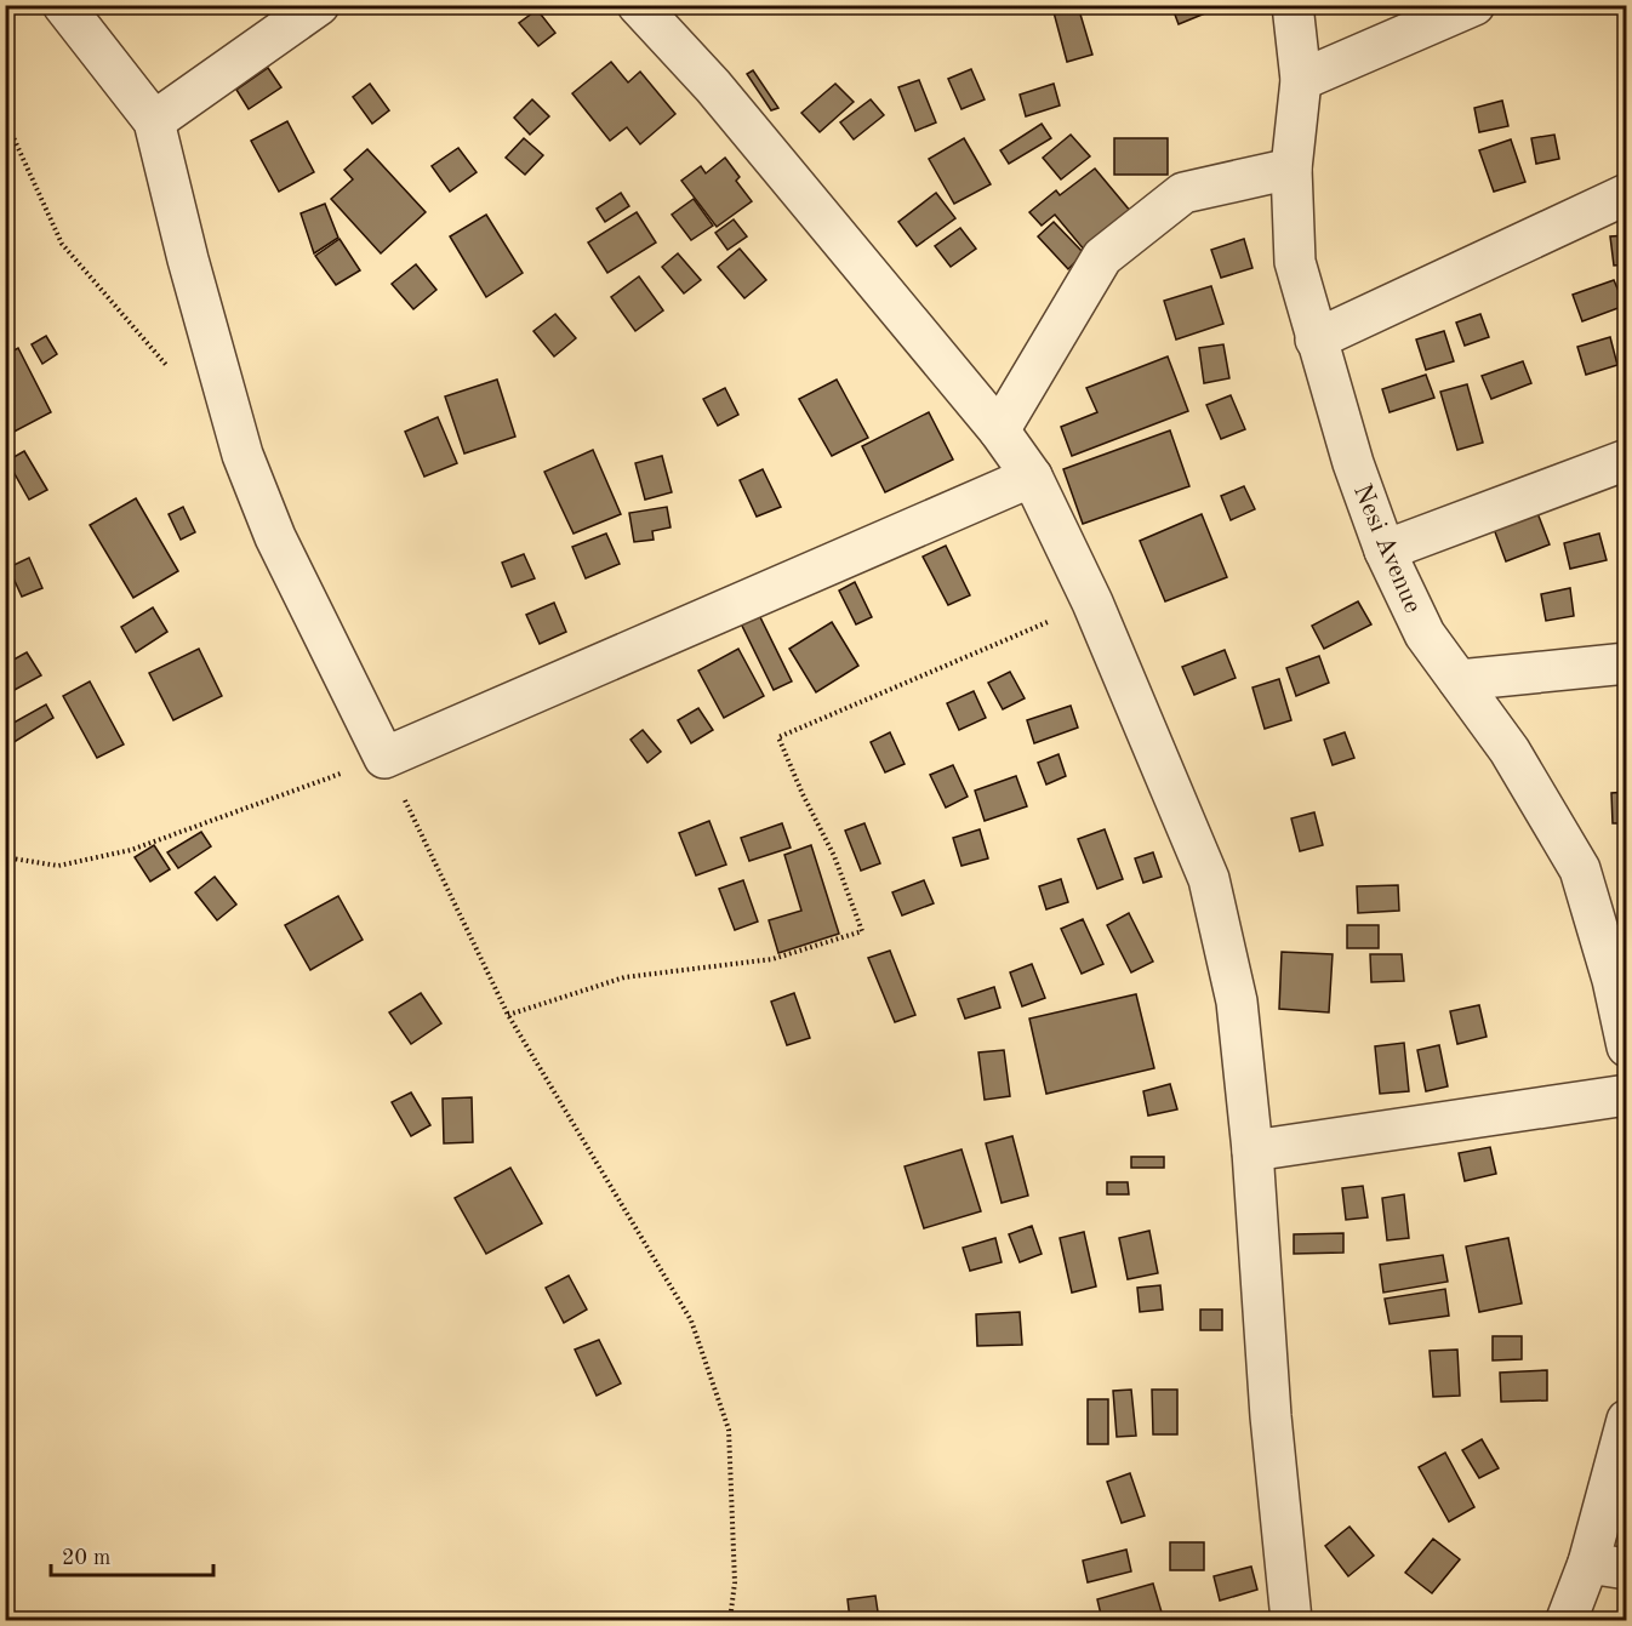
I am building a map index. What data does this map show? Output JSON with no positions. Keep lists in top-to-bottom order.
{
  "streets": {
    "street": ["Nesi Avenue"]
  },
  "scale_bar": "20 m"
}
